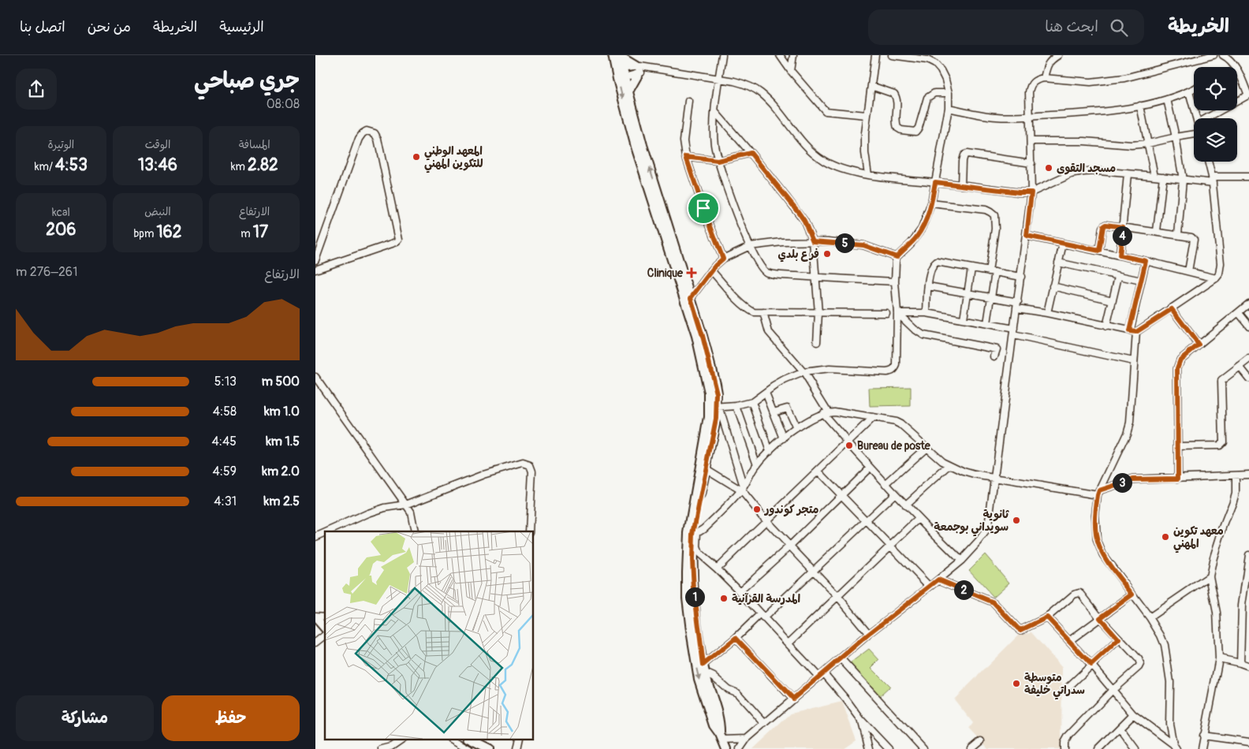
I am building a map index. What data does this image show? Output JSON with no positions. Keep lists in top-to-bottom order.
{
  "places": {
    "other": [
      "المعهد الوطني للتكوين المهني",
      "مسجد التقوى",
      "فرع بلدي",
      "Bureau de poste",
      "متجر كوندور",
      "ثانوية سويداني بوجمعة",
      "معهد تكوين المهني",
      "المدرسة القرآنية",
      "متوسطة سدراتي خليفة"
    ],
    "health": ["Clinique"]
  },
  "page": {
    "header": "الخريطة",
    "search": "ابحث هنا",
    "nav": [
      "الرئيسية",
      "الخريطة",
      "من نحن",
      "اتصل بنا"
    ],
    "heading": ["جري صباحي", "08:08"],
    "stats": [
      ["المسافة", "2.82 km"],
      ["الوقت", "13:46"],
      ["الوتيرة", "4:53 /km"],
      ["الارتفاع", "17 m"],
      ["النبض", "162 bpm"],
      ["kcal", "206"]
    ],
    "pins": [
      "4",
      "5",
      "3",
      "2",
      "1"
    ],
    "chart": ["الارتفاع", "261–276 m"],
    "list": [
      {
        "name": "500 m",
        "note": "5:13"
      },
      {
        "name": "1.0 km",
        "note": "4:58"
      },
      {
        "name": "1.5 km",
        "note": "4:45"
      },
      {
        "name": "2.0 km",
        "note": "4:59"
      },
      {
        "name": "2.5 km",
        "note": "4:31"
      }
    ],
    "buttons": ["حفظ", "مشاركة"]
  }
}
